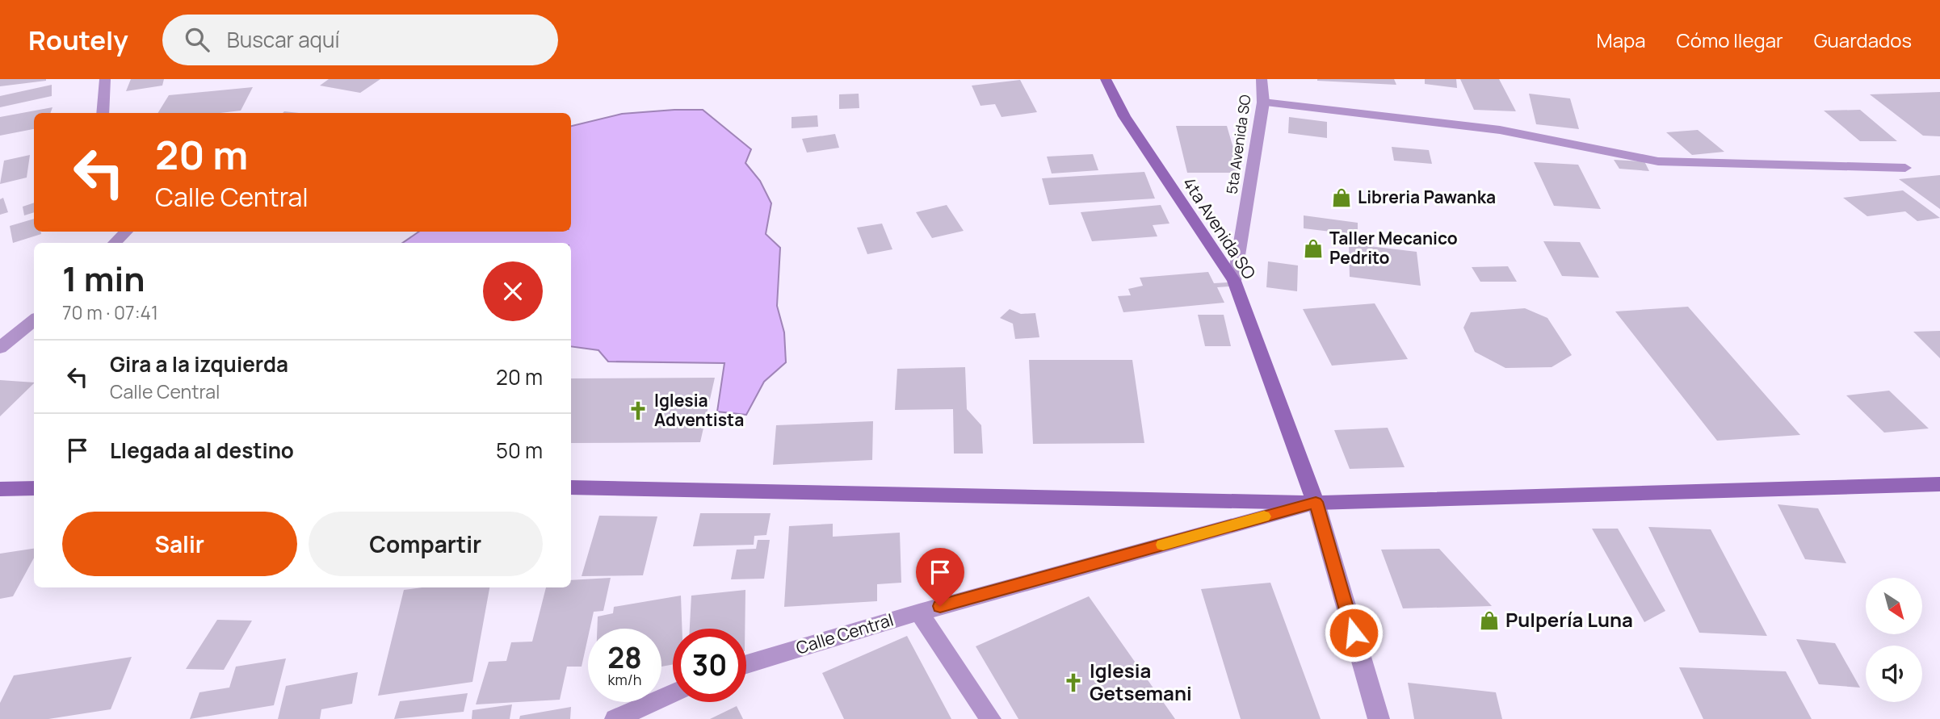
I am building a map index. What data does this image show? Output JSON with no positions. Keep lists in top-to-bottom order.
{
  "streets": {
    "main road": ["4ta Avenida SO"],
    "street": ["5ta Avenida SO", "Calle Central"]
  },
  "crossings": [
    ["5ta Avenida SO", "4ta Avenida SO"],
    ["4ta Avenida SO", "Calle Central"]
  ],
  "places": {
    "shop": ["Libreria Pawanka", "Taller Mecanico Pedrito", "Pulpería Luna"],
    "church": ["Iglesia Adventista", "Iglesia Getsemani"]
  },
  "north": "bottom right",
  "page": {
    "header": "Routely",
    "search": "Buscar aquí",
    "nav": ["Mapa", "Cómo llegar", "Guardados"],
    "turn": ["20 m", "Calle Central"],
    "heading": ["1 min", "70 m · 07:41"],
    "list": [
      {
        "name": "Gira a la izquierda",
        "note": "Calle Central",
        "value": "20 m"
      },
      {
        "name": "Llegada al destino",
        "value": "50 m"
      }
    ],
    "buttons": ["Salir", "Compartir"],
    "speed": "28 km/h",
    "limit": "30"
  }
}
